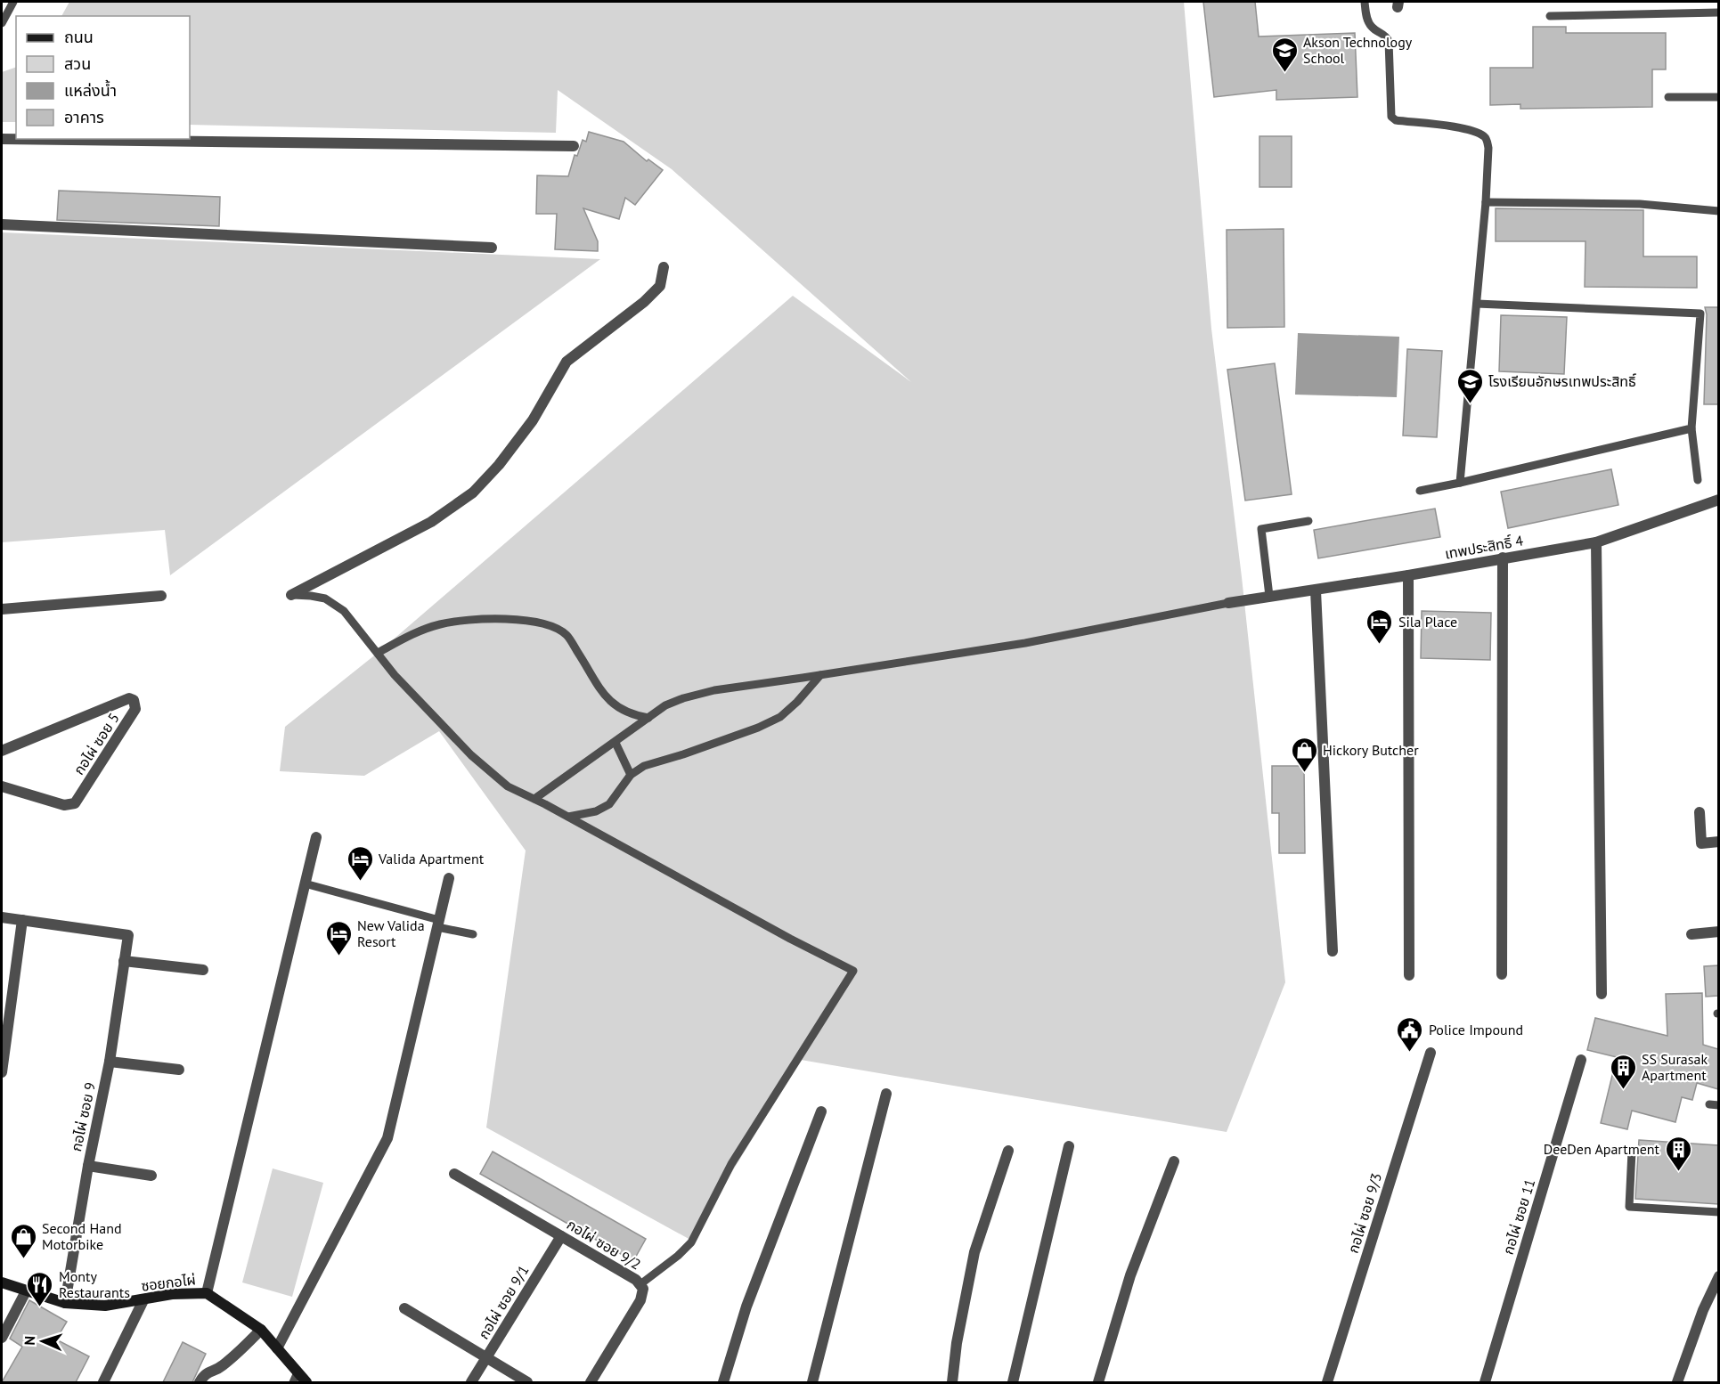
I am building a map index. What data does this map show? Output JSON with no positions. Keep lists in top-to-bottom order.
{
  "streets": {
    "street": [
      "เทพประสิทธิ์ 4",
      "กอไผ่ ซอย 5",
      "กอไผ่ ซอย 9",
      "กอไผ่ ซอย 9/3",
      "กอไผ่ ซอย 11",
      "กอไผ่ ซอย 9/2",
      "ซอยกอไผ่",
      "กอไผ่ ซอย 9/1"
    ]
  },
  "crossings": [
    ["กอไผ่ ซอย 9", "ซอยกอไผ่"],
    ["กอไผ่ ซอย 9/2", "กอไผ่ ซอย 9/1"]
  ],
  "places": {
    "school or university": ["Akson Technology School", "โรงเรียนอักษรเทพประสิทธิ์"],
    "hotel": ["Sila Place", "Valida Apartment", "New Valida Resort"],
    "shop": ["Hickory Butcher", "Second Hand Motorbike"],
    "public building": ["Police Impound"],
    "building": ["SS Surasak Apartment", "DeeDen Apartment"],
    "restaurant": ["Monty Restaurants"]
  },
  "legend": [
    "ถนน",
    "สวน",
    "แหล่งน้ำ",
    "อาคาร"
  ],
  "north": "left"
}
